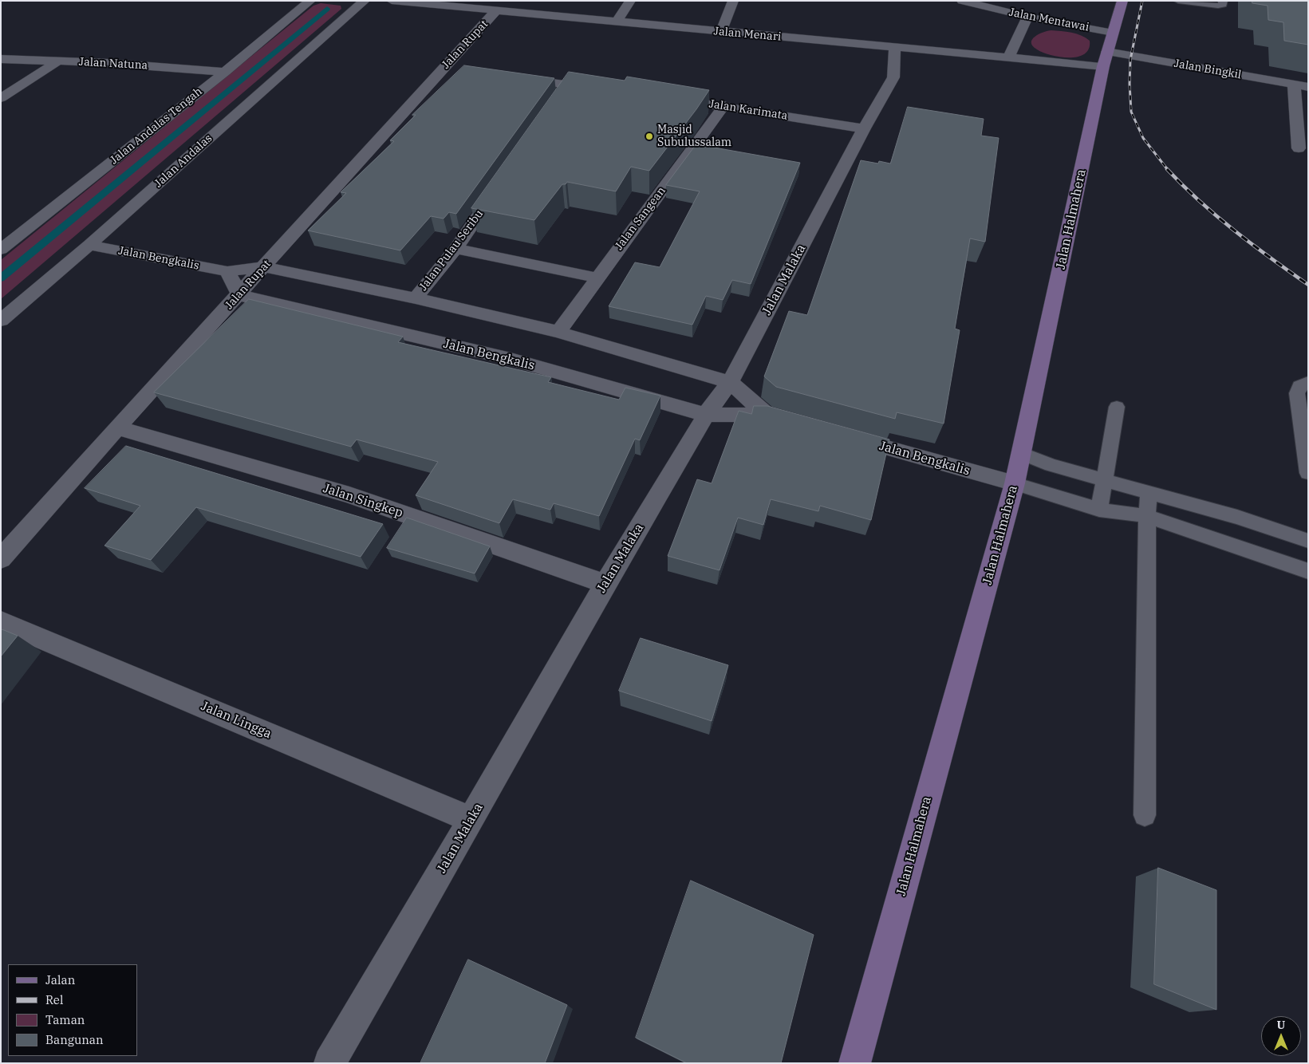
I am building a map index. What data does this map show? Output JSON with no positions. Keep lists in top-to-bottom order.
{
  "streets": {
    "street": [
      "Jalan Mentawai",
      "Jalan Menari",
      "Jalan Rupat",
      "Jalan Natuna",
      "Jalan Bingkil",
      "Jalan Karimata",
      "Jalan Andalas Tengah",
      "Jalan Andalas",
      "Jalan Sangean",
      "Jalan Halmahera",
      "Jalan Pulau Seribu",
      "Jalan Bengkalis",
      "Jalan Malaka",
      "Jalan Singkep",
      "Jalan Lingga"
    ]
  },
  "crossings": [
    ["Jalan Mentawai", "Jalan Menari"],
    ["Jalan Mentawai", "Jalan Bingkil"],
    ["Jalan Mentawai", "Jalan Halmahera"],
    ["Jalan Menari", "Jalan Rupat"],
    ["Jalan Menari", "Jalan Bingkil"],
    ["Jalan Menari", "Jalan Halmahera"],
    ["Jalan Menari", "Jalan Malaka"],
    ["Jalan Rupat", "Jalan Bengkalis"],
    ["Jalan Rupat", "Jalan Singkep"],
    ["Jalan Natuna", "Jalan Andalas Tengah"],
    ["Jalan Bingkil", "Jalan Halmahera"],
    ["Jalan Karimata", "Jalan Sangean"],
    ["Jalan Karimata", "Jalan Malaka"],
    ["Jalan Andalas", "Jalan Bengkalis"],
    ["Jalan Sangean", "Jalan Bengkalis"],
    ["Jalan Halmahera", "Jalan Bengkalis"],
    ["Jalan Pulau Seribu", "Jalan Bengkalis"],
    ["Jalan Bengkalis", "Jalan Malaka"],
    ["Jalan Malaka", "Jalan Singkep"],
    ["Jalan Malaka", "Jalan Lingga"]
  ],
  "places": ["Masjid Subulussalam"],
  "legend": [
    "Jalan",
    "Rel",
    "Taman",
    "Bangunan"
  ],
  "north": "top"
}
